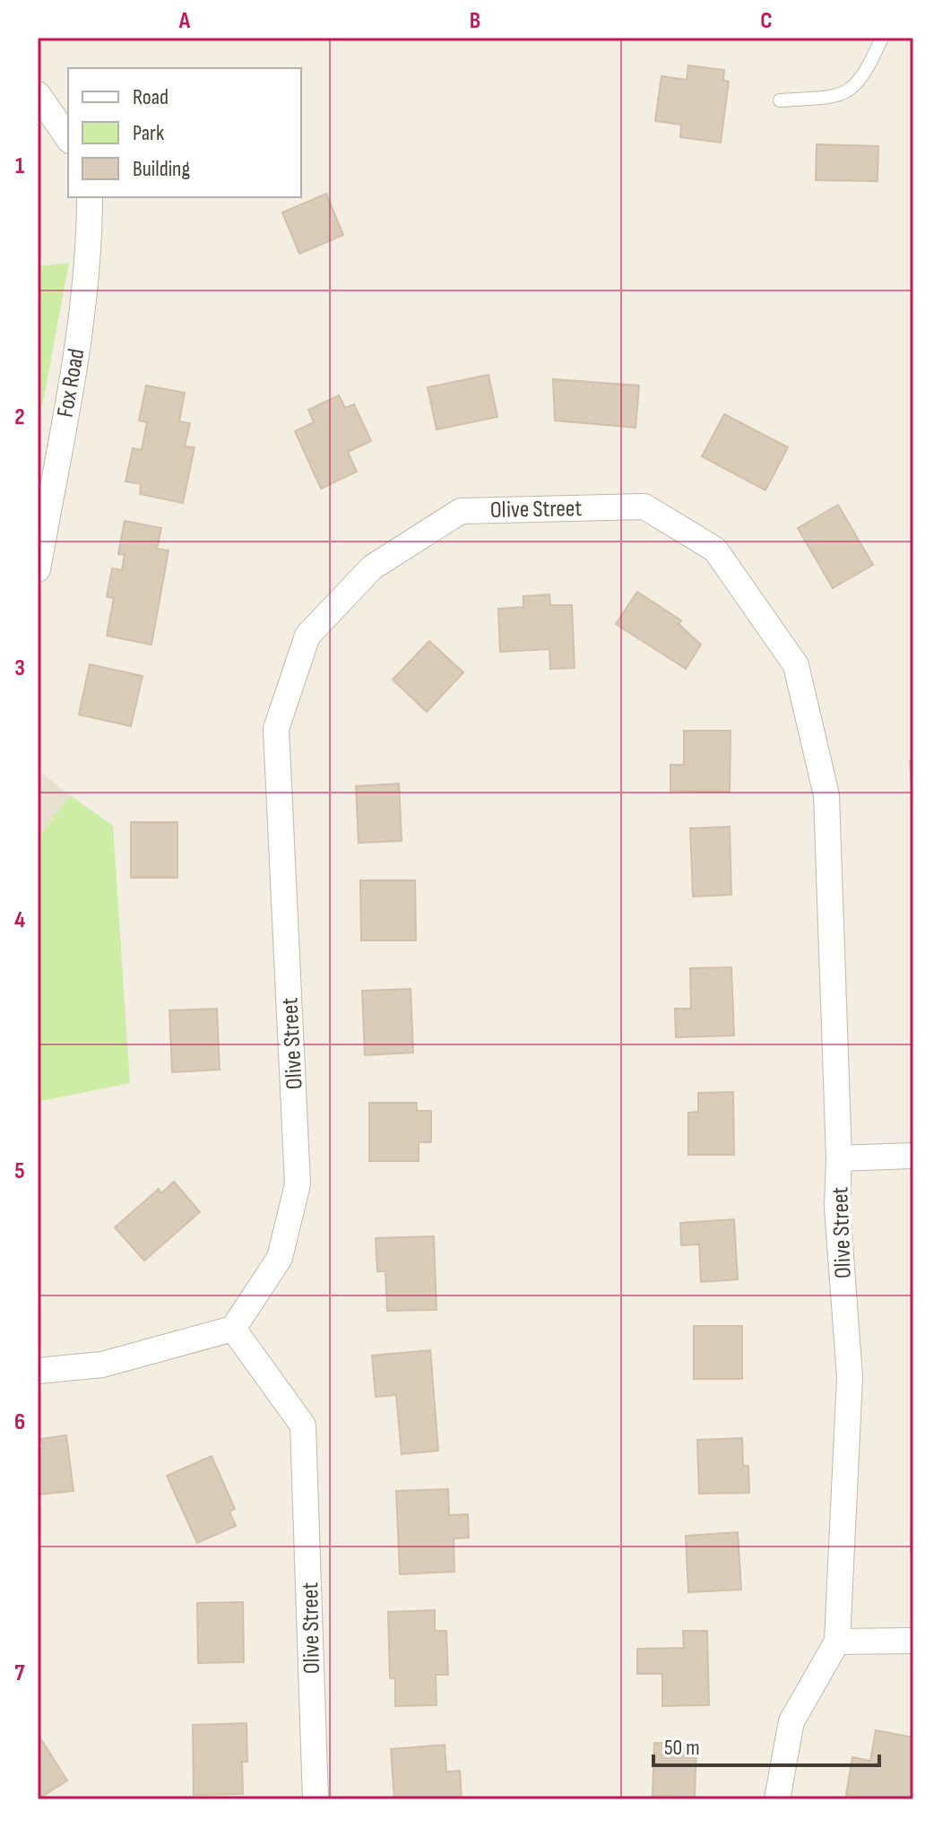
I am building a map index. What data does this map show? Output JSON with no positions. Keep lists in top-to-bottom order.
{
  "streets": {
    "street": ["Fox Road", "Olive Street"]
  },
  "legend": ["Road", "Park", "Building"],
  "scale_bar": "50 m",
  "grid": {
    "columns": ["A", "B", "C"],
    "rows": [
      "1",
      "2",
      "3",
      "4",
      "5",
      "6",
      "7"
    ]
  }
}
